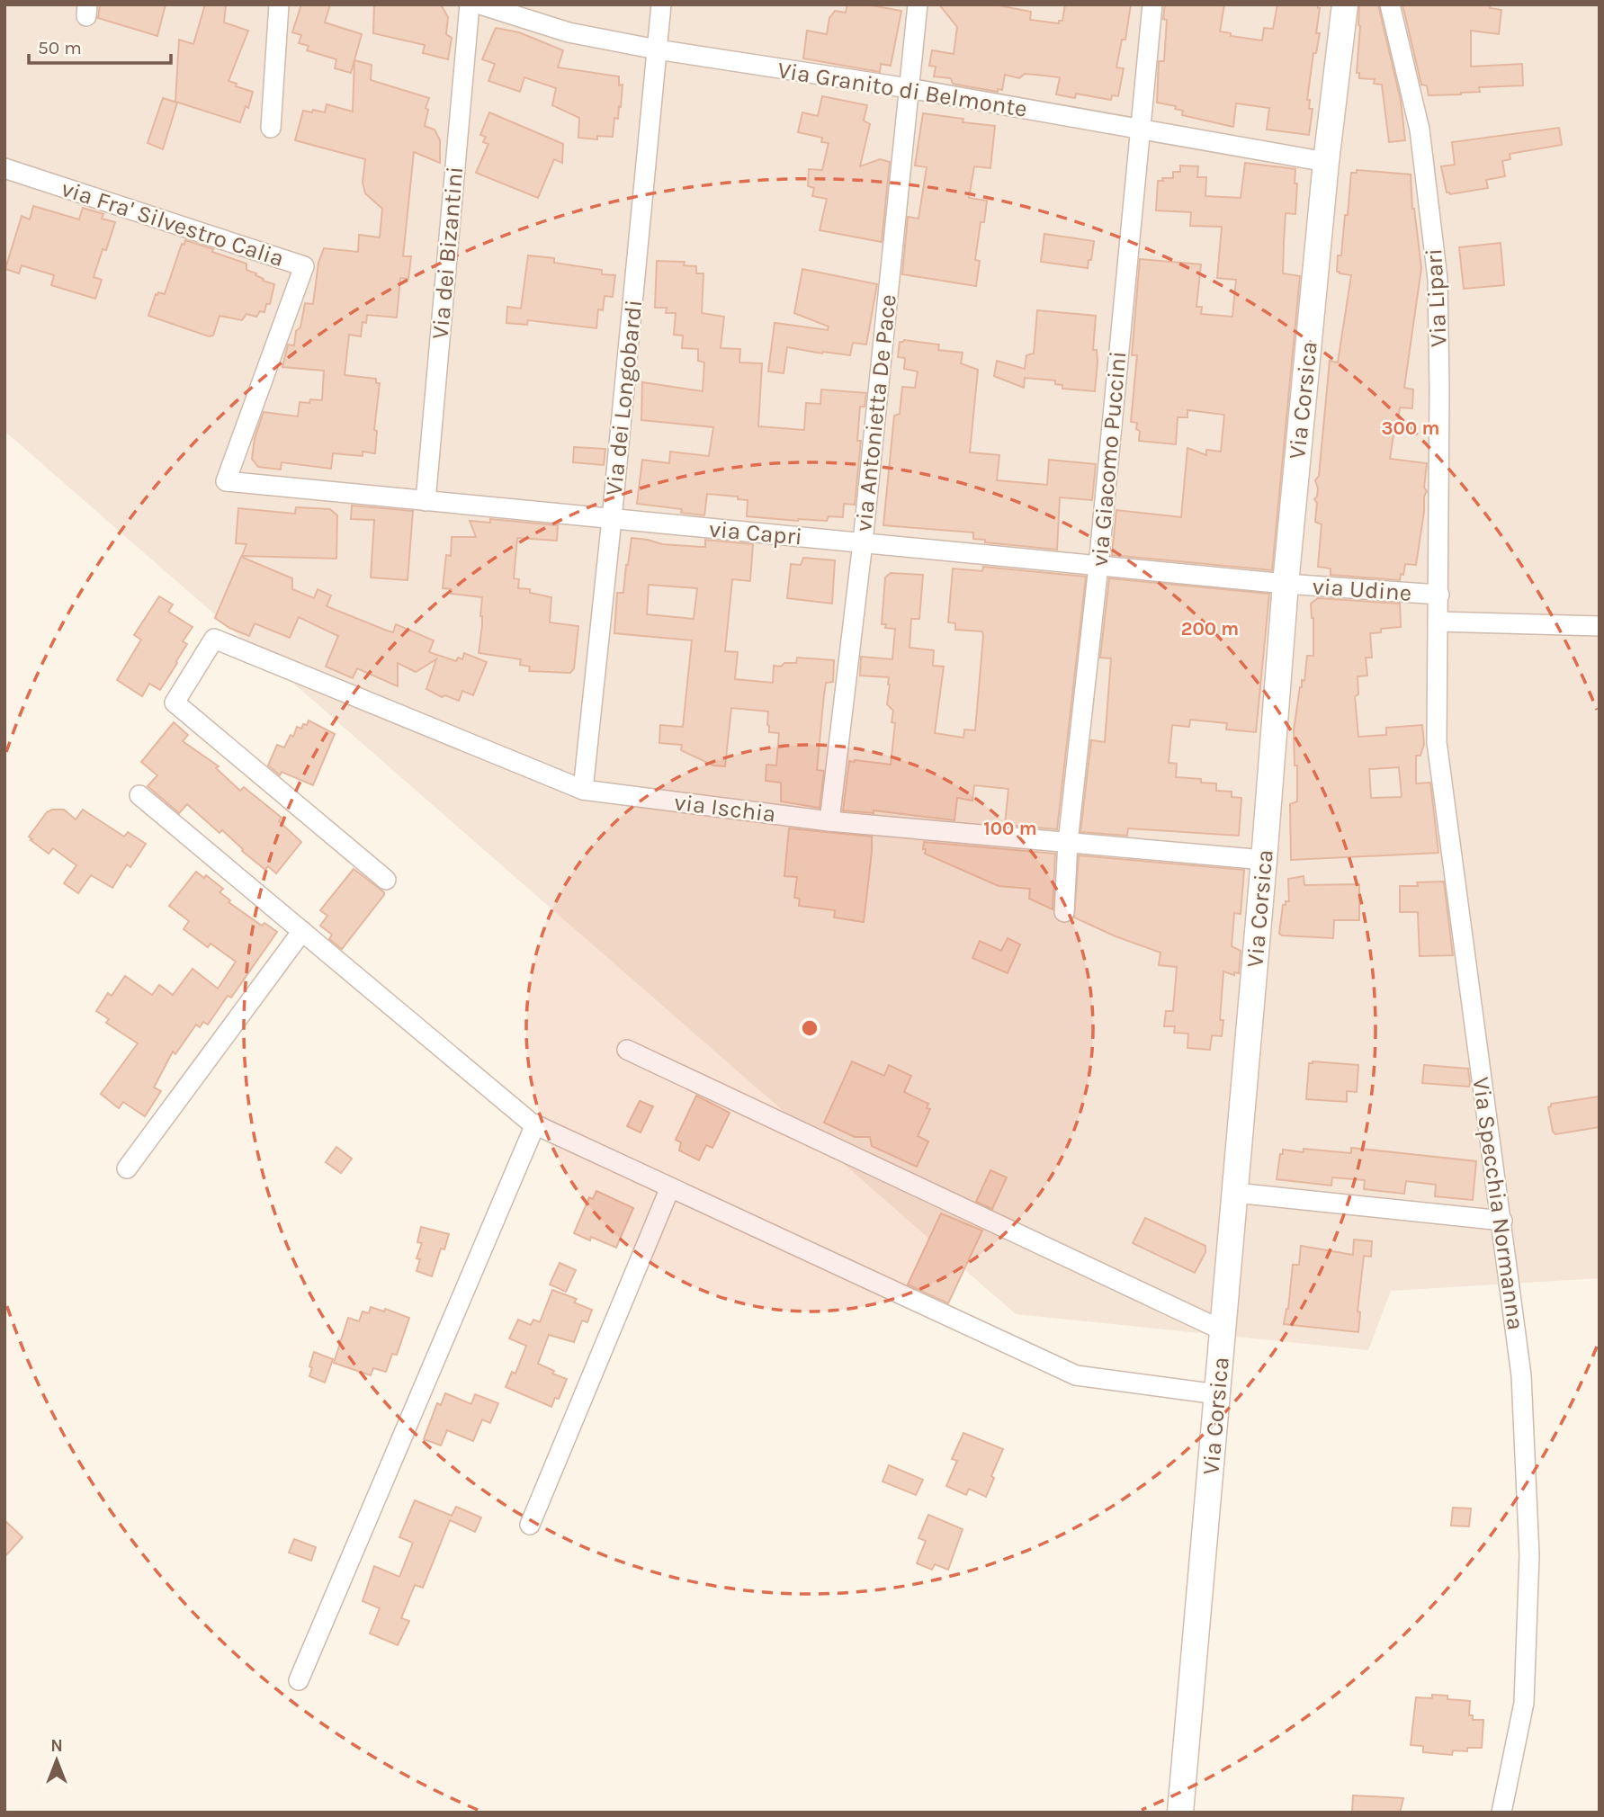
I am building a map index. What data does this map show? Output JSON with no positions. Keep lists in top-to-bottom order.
{
  "streets": {
    "main road": ["Via Corsica"],
    "street": [
      "Via Granito di Belmonte",
      "via Fra' Silvestro Calia",
      "Via dei Bizantini",
      "Via Lipari",
      "Via dei Longobardi",
      "via Antonietta De Pace",
      "via Giacomo Puccini",
      "via Capri",
      "via Udine",
      "via Ischia",
      "Via Specchia Normanna"
    ]
  },
  "crossings": [
    ["Via Granito di Belmonte", "Via dei Longobardi"],
    ["Via Granito di Belmonte", "Via Corsica"],
    ["Via Granito di Belmonte", "via Antonietta De Pace"],
    ["Via Granito di Belmonte", "via Giacomo Puccini"],
    ["via Fra' Silvestro Calia", "via Capri"],
    ["Via dei Bizantini", "via Capri"],
    ["Via Lipari", "via Udine"],
    ["Via Lipari", "Via Specchia Normanna"],
    ["Via dei Longobardi", "via Capri"],
    ["Via dei Longobardi", "via Ischia"],
    ["Via Corsica", "via Capri"],
    ["Via Corsica", "via Udine"],
    ["Via Corsica", "via Ischia"],
    ["via Antonietta De Pace", "via Capri"],
    ["via Antonietta De Pace", "via Ischia"],
    ["via Giacomo Puccini", "via Capri"],
    ["via Giacomo Puccini", "via Ischia"],
    ["via Capri", "via Udine"],
    ["via Udine", "Via Specchia Normanna"]
  ],
  "scale_bar": "50 m",
  "north": "top",
  "rings": ["300 m", "200 m", "100 m"]
}
